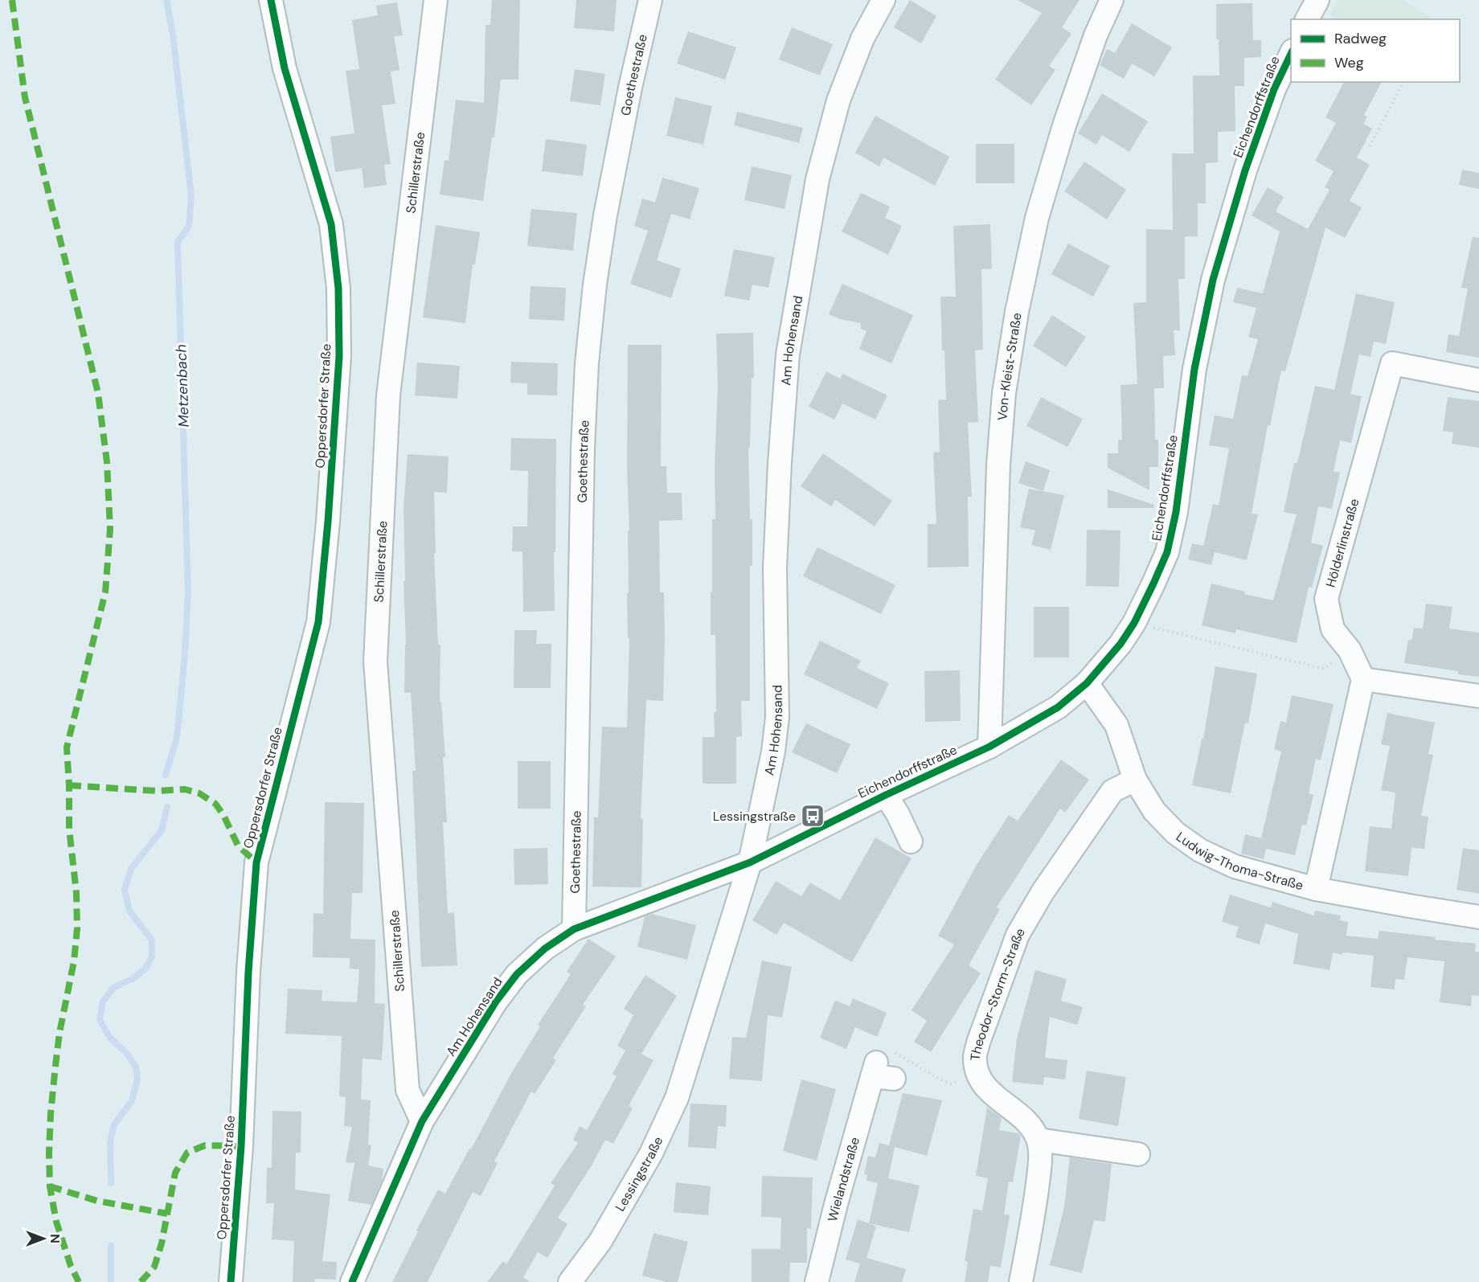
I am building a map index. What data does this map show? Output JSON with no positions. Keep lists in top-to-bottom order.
{
  "streets": {
    "street": [
      "Goethestraße",
      "Eichendorffstraße",
      "Schillerstraße",
      "Am Hohensand",
      "Von-Kleist-Straße",
      "Oppersdorfer Straße",
      "Hölderlinstraße",
      "Ludwig-Thoma-Straße",
      "Theodor-Storm-Straße",
      "Lessingstraße",
      "Wielandstraße"
    ]
  },
  "crossings": [
    ["Goethestraße", "Am Hohensand"],
    ["Eichendorffstraße", "Am Hohensand"],
    ["Eichendorffstraße", "Von-Kleist-Straße"],
    ["Eichendorffstraße", "Ludwig-Thoma-Straße"],
    ["Eichendorffstraße", "Lessingstraße"],
    ["Schillerstraße", "Am Hohensand"],
    ["Am Hohensand", "Lessingstraße"],
    ["Ludwig-Thoma-Straße", "Theodor-Storm-Straße"]
  ],
  "water": ["Metzenbach"],
  "places": {
    "bus stop": ["Lessingstraße"]
  },
  "legend": ["Radweg", "Weg"],
  "north": "right"
}
